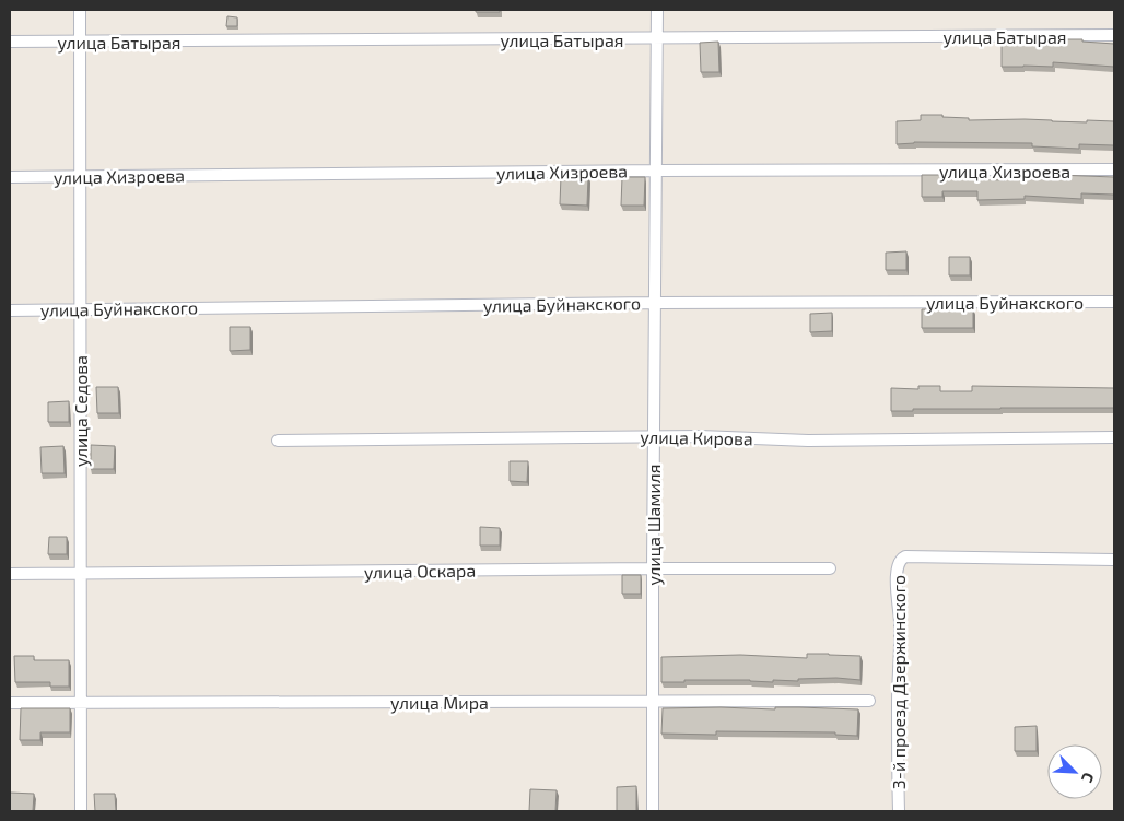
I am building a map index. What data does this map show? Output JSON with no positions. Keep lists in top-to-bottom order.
{
  "streets": {
    "street": [
      "улица Батырая",
      "улица Хизроева",
      "улица Буйнакского",
      "улица Седова",
      "улица Кирова",
      "улица Шамиля",
      "улица Оскара",
      "3-й проезд Дзержинского",
      "улица Мира"
    ]
  },
  "crossings": [
    ["улица Батырая", "улица Седова"],
    ["улица Батырая", "улица Шамиля"],
    ["улица Хизроева", "улица Седова"],
    ["улица Хизроева", "улица Шамиля"],
    ["улица Буйнакского", "улица Седова"],
    ["улица Буйнакского", "улица Шамиля"],
    ["улица Седова", "улица Оскара"],
    ["улица Седова", "улица Мира"],
    ["улица Кирова", "улица Шамиля"],
    ["улица Шамиля", "улица Оскара"],
    ["улица Шамиля", "улица Мира"]
  ],
  "north": "bottom right"
}
